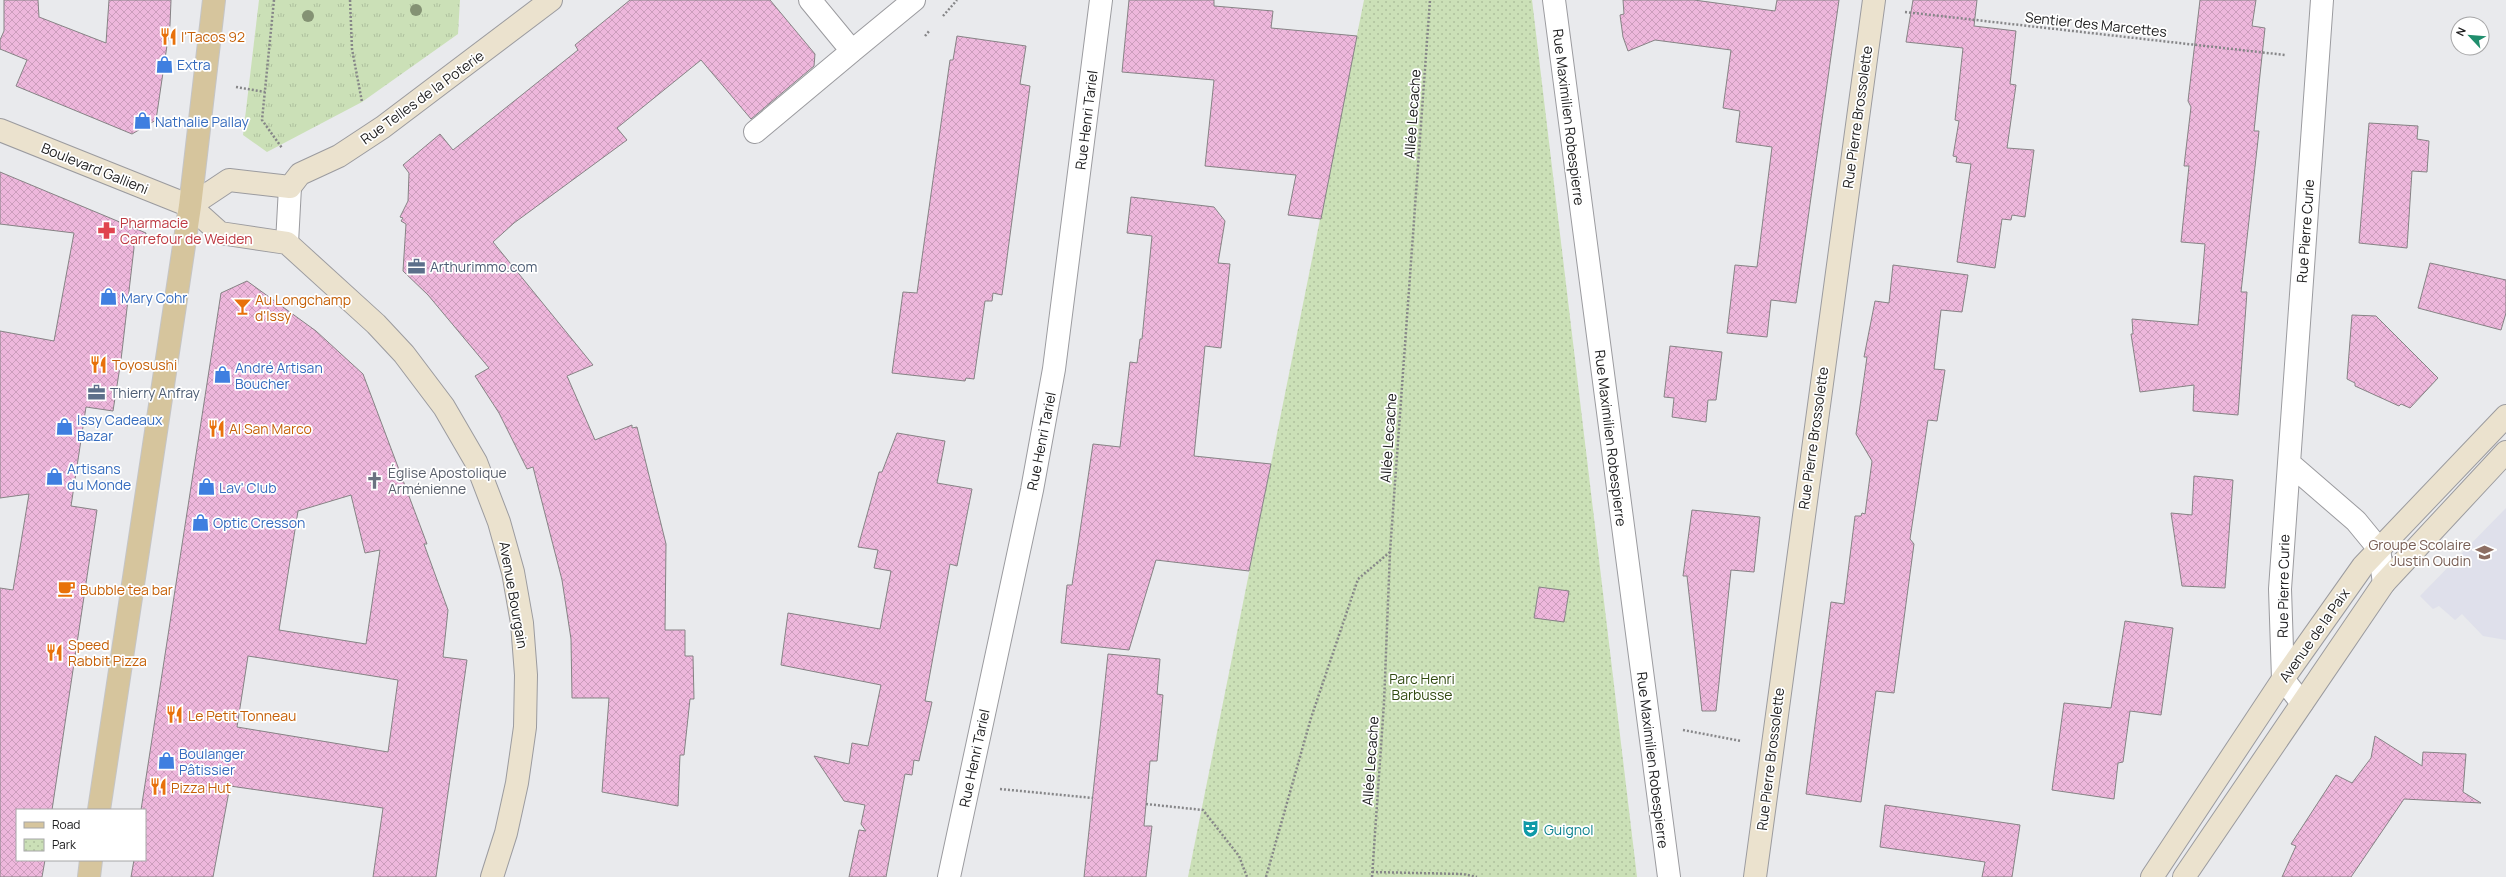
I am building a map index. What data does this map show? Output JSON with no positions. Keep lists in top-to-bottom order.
{
  "streets": {
    "main road": [
      "Rue Telles de la Poterie",
      "Rue Pierre Brossolette",
      "Boulevard Gallieni",
      "Avenue Bourgain",
      "Avenue de la Paix"
    ],
    "street": ["Rue Maximilien Robespierre", "Rue Henri Tariel", "Rue Pierre Curie"],
    "path": ["Sentier des Marcettes", "Allée Lecache"]
  },
  "crossings": [
    ["Sentier des Marcettes", "Rue Pierre Brossolette"],
    ["Sentier des Marcettes", "Rue Pierre Curie"],
    ["Rue Pierre Curie", "Avenue de la Paix"]
  ],
  "parks": ["Parc Henri Barbusse"],
  "places": {
    "restaurant": [
      "I'Tacos 92",
      "Toyosushi",
      "Al San Marco",
      "Speed Rabbit Pizza",
      "Le Petit Tonneau",
      "Pizza Hut"
    ],
    "shop": [
      "Extra",
      "Nathalie Pallay",
      "Mary Cohr",
      "André Artisan Boucher",
      "Issy Cadeaux Bazar",
      "Artisans du Monde",
      "Lav' Club",
      "Optic Cresson",
      "Boulanger Pâtissier"
    ],
    "pharmacy": ["Pharmacie Carrefour de Weiden"],
    "office": ["Arthurimmo.com", "Thierry Anfray"],
    "bar": ["Au Longchamp d'Issy"],
    "church": ["Église Apostolique Arménienne"],
    "school or university": ["Groupe Scolaire Justin Oudin"],
    "cafe": ["Bubble tea bar"],
    "theatre": ["Guignol"]
  },
  "legend": ["Road", "Park"],
  "north": "top left"
}
